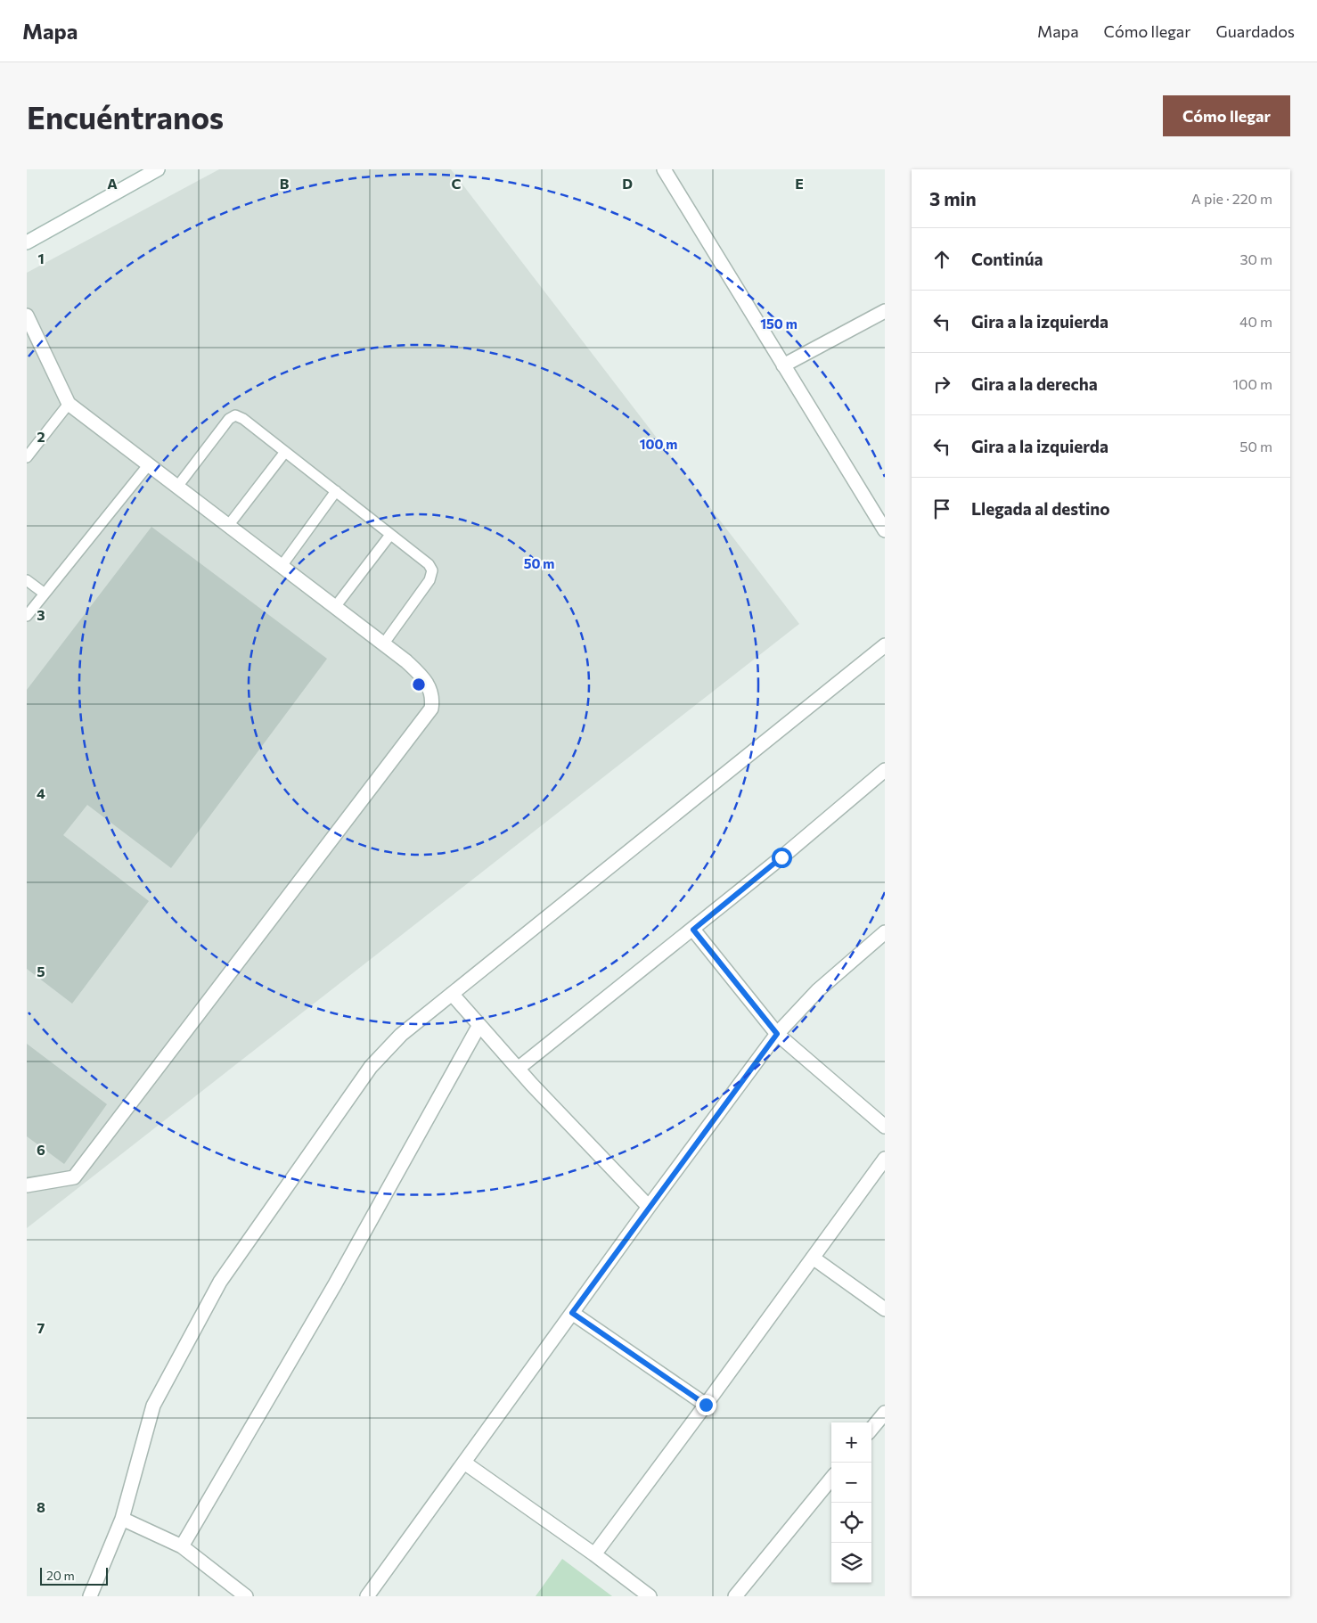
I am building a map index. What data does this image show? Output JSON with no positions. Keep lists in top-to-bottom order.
{
  "scale_bar": "20 m",
  "page": {
    "header": "Mapa",
    "nav": ["Mapa", "Cómo llegar", "Guardados"],
    "buttons": "Cómo llegar",
    "title": "Encuéntranos",
    "heading": ["3 min", "A pie · 220 m"],
    "list": [
      ["Continúa", "30 m"],
      ["Gira a la izquierda", "40 m"],
      ["Gira a la derecha", "100 m"],
      ["Gira a la izquierda", "50 m"],
      "Llegada al destino"
    ],
    "map_buttons": ["+", "−"],
    "scale": "20 m"
  },
  "grid": {
    "columns": [
      "A",
      "B",
      "C",
      "D",
      "E"
    ],
    "rows": [
      "1",
      "2",
      "3",
      "4",
      "5",
      "6",
      "7",
      "8"
    ]
  },
  "rings": ["150 m", "100 m", "50 m"]
}
